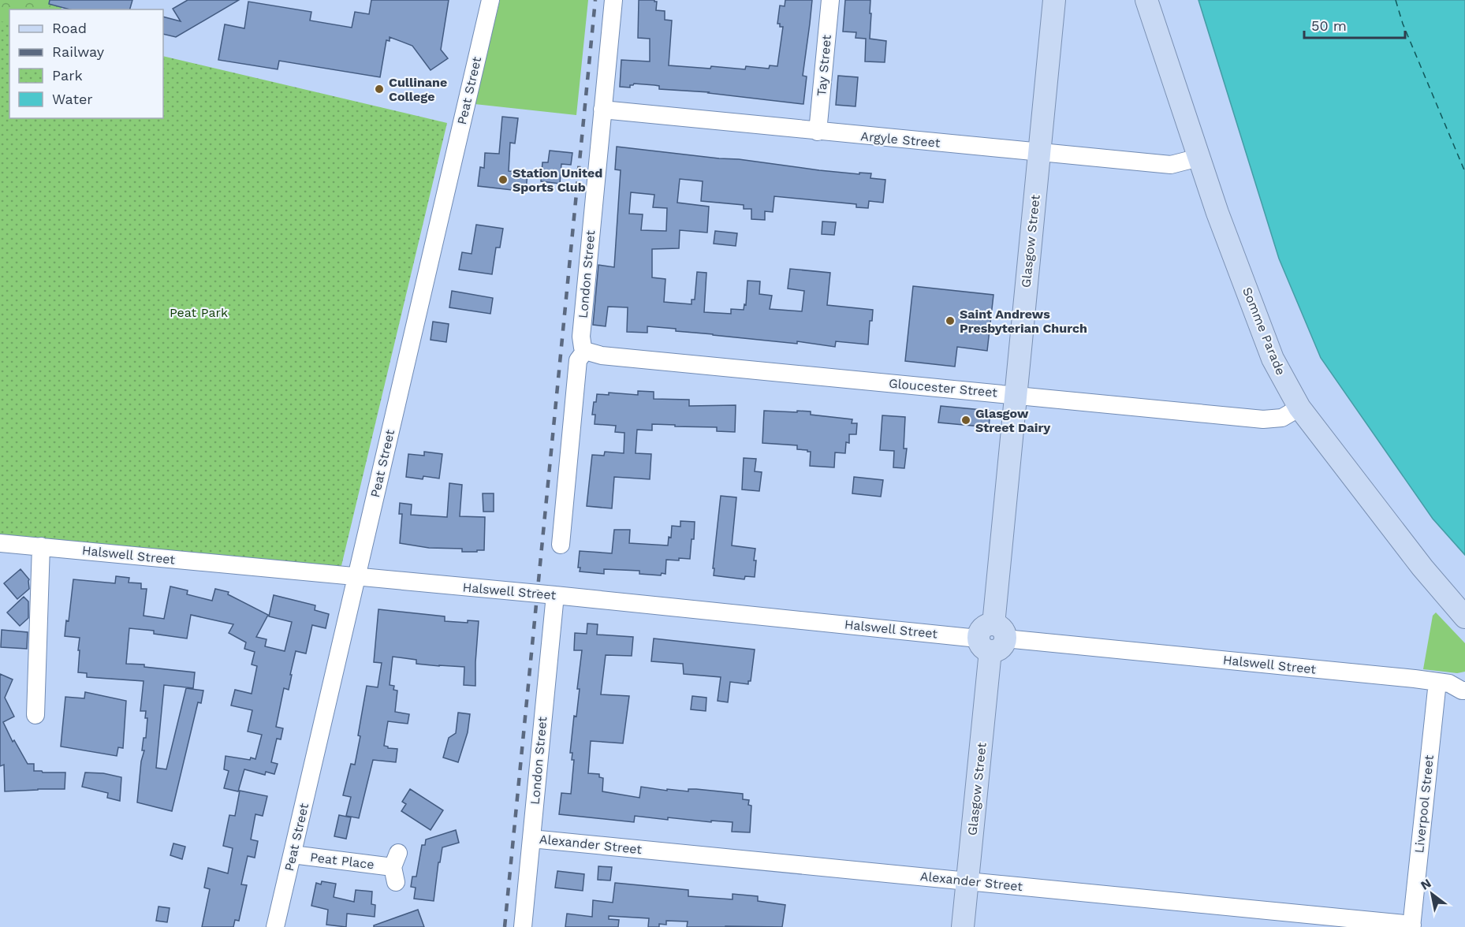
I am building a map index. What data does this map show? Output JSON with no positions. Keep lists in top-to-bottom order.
{
  "streets": {
    "main road": ["Glasgow Street", "Somme Parade"],
    "street": [
      "Tay Street",
      "Peat Street",
      "Argyle Street",
      "London Street",
      "Gloucester Street",
      "Halswell Street",
      "Liverpool Street",
      "Alexander Street",
      "Peat Place"
    ]
  },
  "crossings": [
    ["Tay Street", "Argyle Street"],
    ["Peat Street", "Halswell Street"],
    ["Peat Street", "Peat Place"],
    ["Argyle Street", "Glasgow Street"],
    ["Argyle Street", "London Street"],
    ["Argyle Street", "Somme Parade"],
    ["Glasgow Street", "Gloucester Street"],
    ["Glasgow Street", "Halswell Street"],
    ["Glasgow Street", "Alexander Street"],
    ["London Street", "Gloucester Street"],
    ["London Street", "Halswell Street"],
    ["London Street", "Alexander Street"],
    ["Somme Parade", "Gloucester Street"],
    ["Halswell Street", "Liverpool Street"],
    ["Liverpool Street", "Alexander Street"]
  ],
  "parks": ["Peat Park"],
  "places": [
    "Cullinane College",
    "Station United Sports Club",
    "Saint Andrews Presbyterian Church",
    "Glasgow Street Dairy"
  ],
  "legend": [
    "Road",
    "Railway",
    "Park",
    "Water"
  ],
  "scale_bar": "50 m",
  "north": "top left"
}
